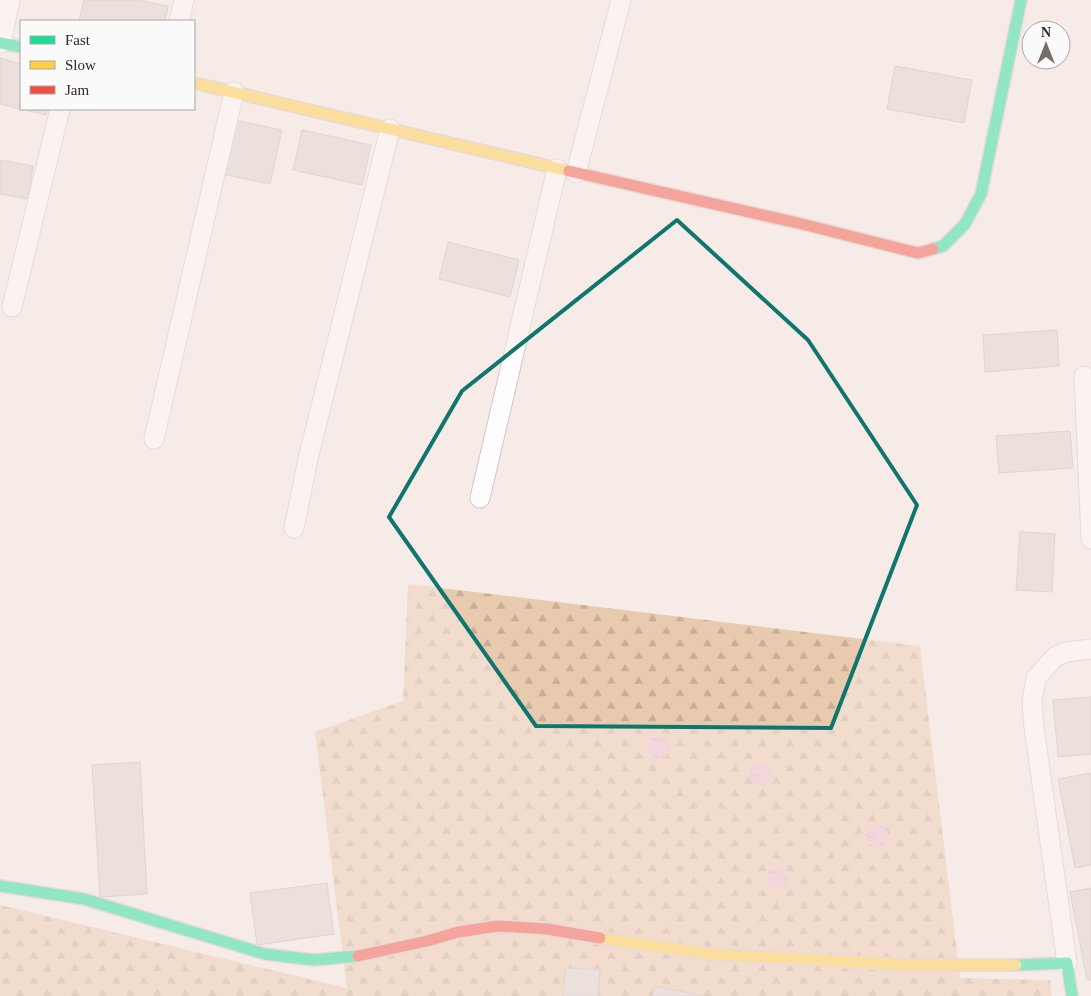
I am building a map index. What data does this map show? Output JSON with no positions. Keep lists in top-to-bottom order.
{
  "legend": ["Fast", "Slow", "Jam"],
  "north": "top"
}
